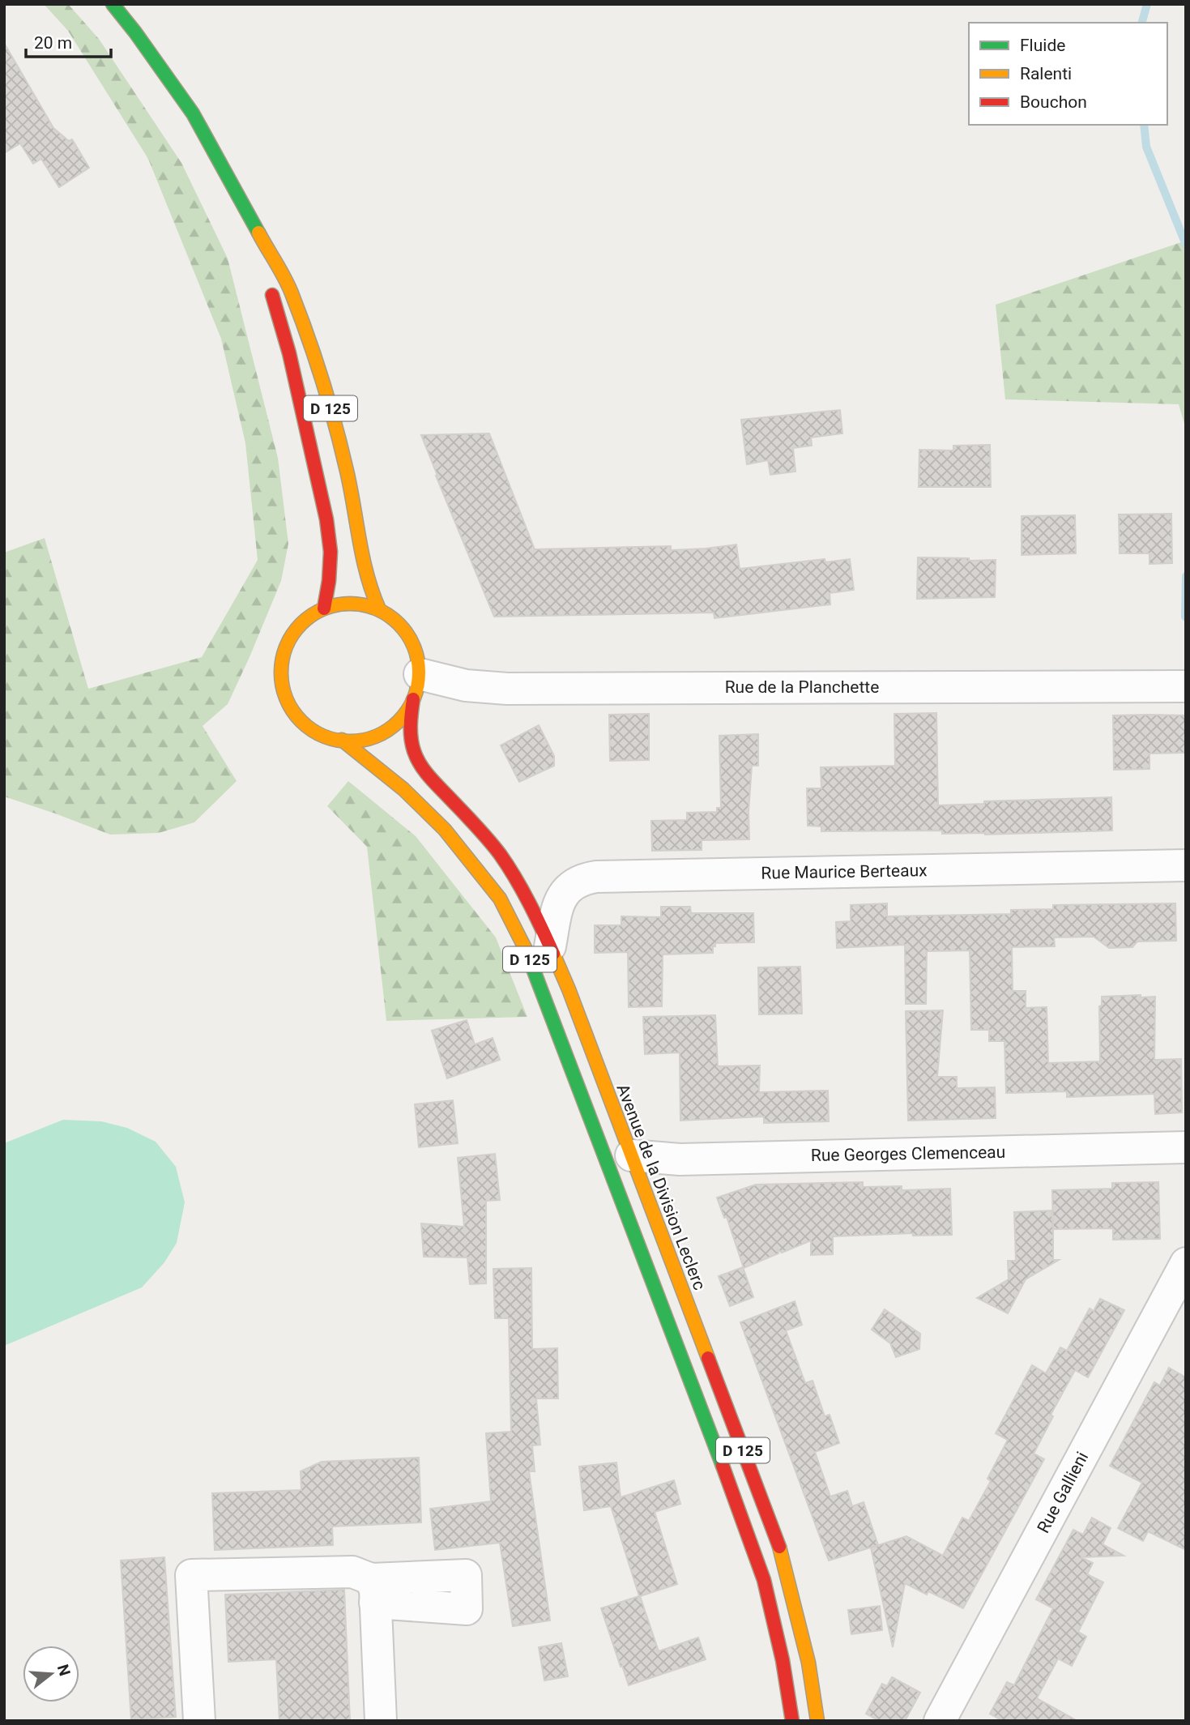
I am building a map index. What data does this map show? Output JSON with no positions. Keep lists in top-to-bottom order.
{
  "streets": {
    "main road": ["D 125", "Avenue de la Division Leclerc"],
    "street": [
      "Rue de la Planchette",
      "Rue Maurice Berteaux",
      "Rue Georges Clemenceau",
      "Rue Gallieni"
    ]
  },
  "crossings": [
    ["D 125", "Rue de la Planchette"],
    ["D 125", "Avenue de la Division Leclerc"],
    ["Rue de la Planchette", "Avenue de la Division Leclerc"],
    ["Rue Maurice Berteaux", "Avenue de la Division Leclerc"],
    ["Rue Georges Clemenceau", "Avenue de la Division Leclerc"]
  ],
  "legend": ["Fluide", "Ralenti", "Bouchon"],
  "scale_bar": "20 m",
  "north": "right"
}
